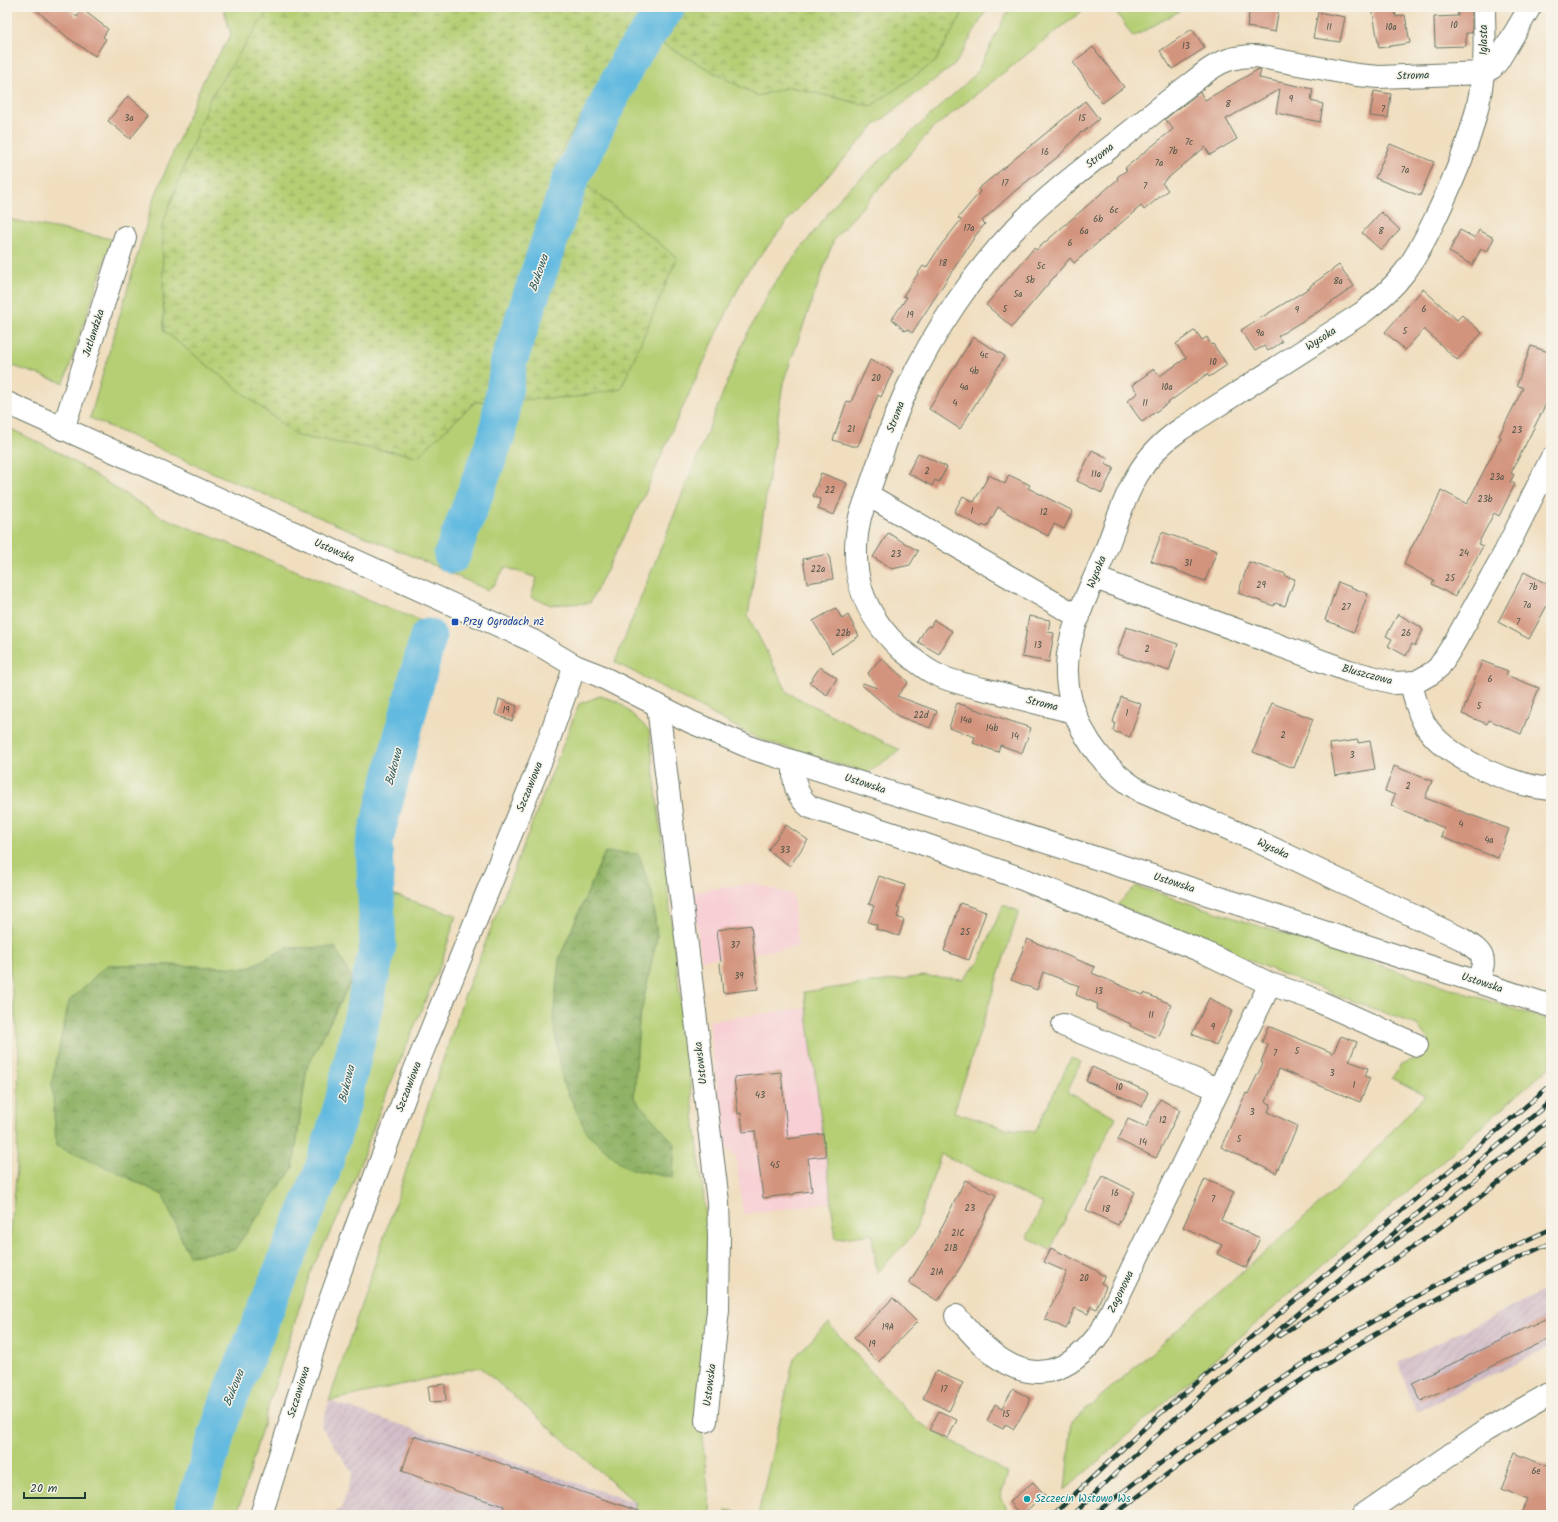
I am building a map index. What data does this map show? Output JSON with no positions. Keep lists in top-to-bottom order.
{
  "streets": {
    "street": [
      "Iglasta",
      "Stroma",
      "Jutlandzka",
      "Wysoka",
      "Ustowska",
      "Bluszczowa",
      "Szczawiowa",
      "Zagonowa"
    ]
  },
  "crossings": [
    ["Iglasta", "Stroma"],
    ["Iglasta", "Wysoka"],
    ["Stroma", "Wysoka"],
    ["Jutlandzka", "Ustowska"],
    ["Wysoka", "Ustowska"],
    ["Wysoka", "Bluszczowa"],
    ["Ustowska", "Szczawiowa"]
  ],
  "water": ["Bukowa"],
  "places": {
    "transit": ["Przy Ogrodach nż"],
    "other": ["Szczecin Wstowo Ws"]
  },
  "house_numbers": [
    "10",
    "11",
    "10a",
    "13",
    "9",
    "8",
    "7",
    "3a",
    "15",
    "7c",
    "7b",
    "16",
    "7a",
    "7a",
    "17",
    "7",
    "6c",
    "6b",
    "17a",
    "6a",
    "8",
    "6",
    "18",
    "5c",
    "5b",
    "8a",
    "5a",
    "5",
    "6",
    "9",
    "19",
    "5",
    "9a",
    "4c",
    "10",
    "4b",
    "20",
    "4a",
    "10a",
    "4",
    "11",
    "21",
    "23",
    "2",
    "11a",
    "23a",
    "22",
    "23b",
    "1",
    "12",
    "24",
    "23",
    "31",
    "22a",
    "25",
    "29",
    "7b",
    "7a",
    "27",
    "7",
    "22b",
    "26",
    "13",
    "2",
    "6",
    "5",
    "19",
    "1",
    "22d",
    "14a",
    "14b",
    "2",
    "14",
    "3",
    "2",
    "4",
    "4a",
    "33",
    "25",
    "37",
    "39",
    "13",
    "11",
    "9",
    "5",
    "7",
    "3",
    "1",
    "10",
    "43",
    "3",
    "12",
    "5",
    "14",
    "45",
    "16",
    "7",
    "23",
    "18",
    "21C",
    "21B",
    "21A",
    "20",
    "19A",
    "19",
    "17",
    "15",
    "6e"
  ],
  "scale_bar": "20 m"
}
